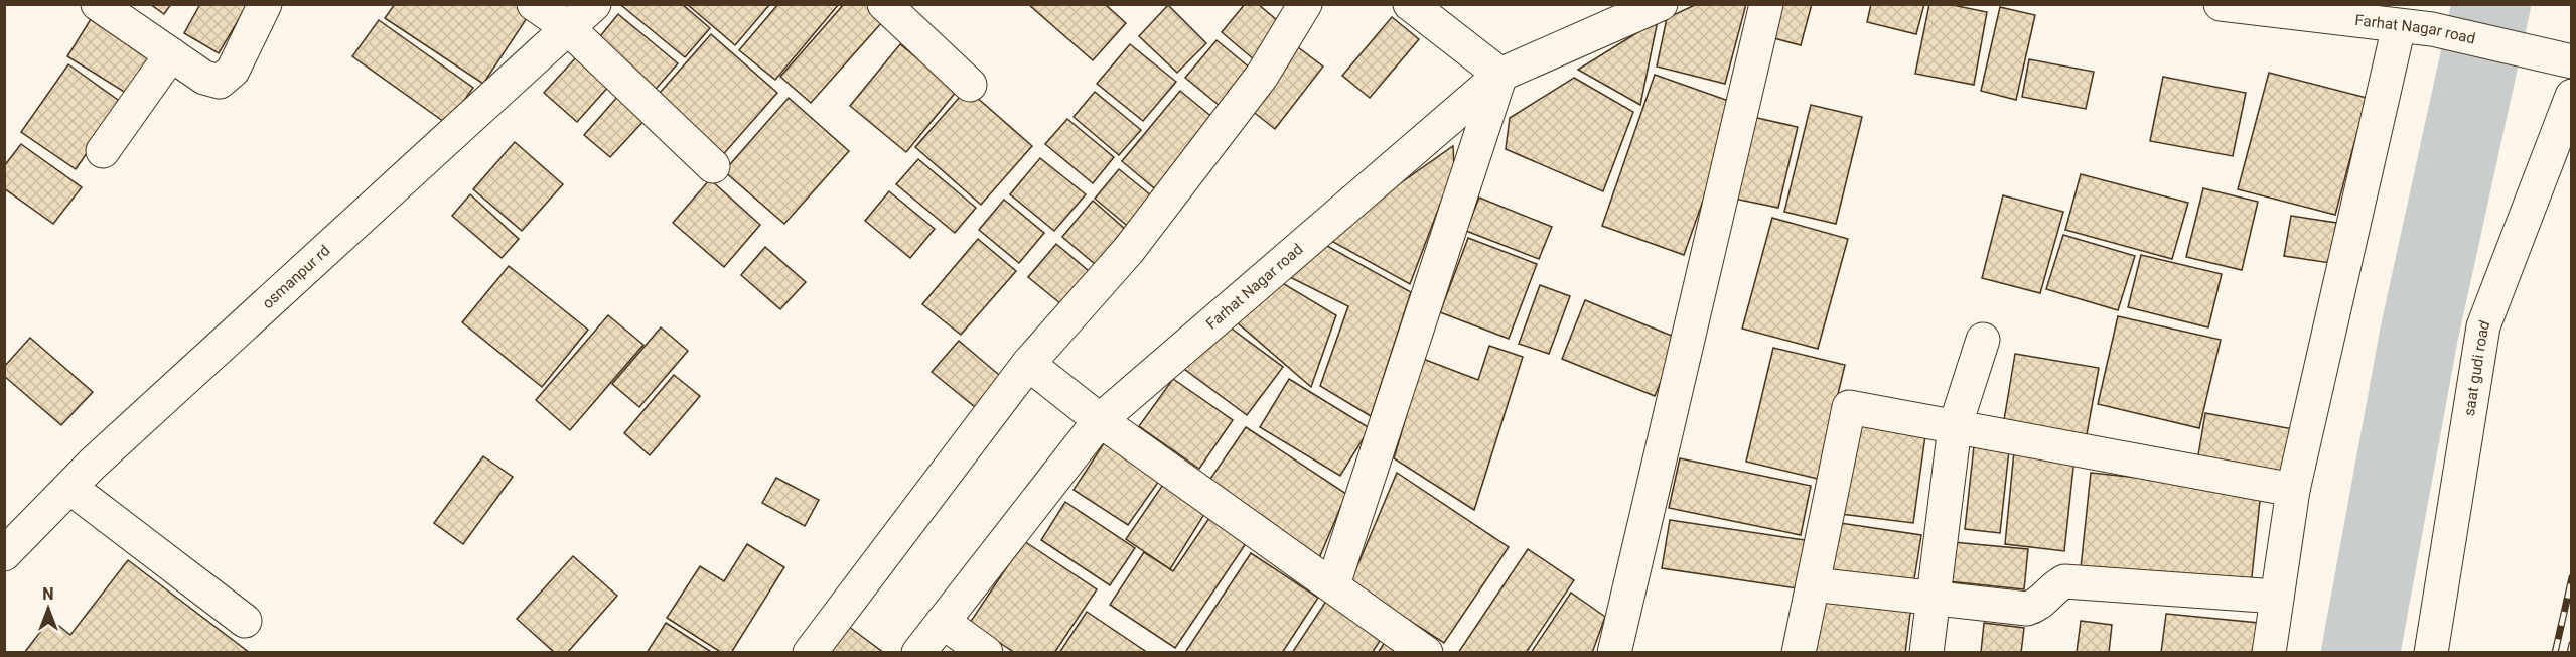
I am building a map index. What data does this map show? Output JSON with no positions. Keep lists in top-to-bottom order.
{
  "streets": {
    "street": ["Farhat Nagar road", "osmanpur rd", "saat gudi road"]
  },
  "north": "top"
}
